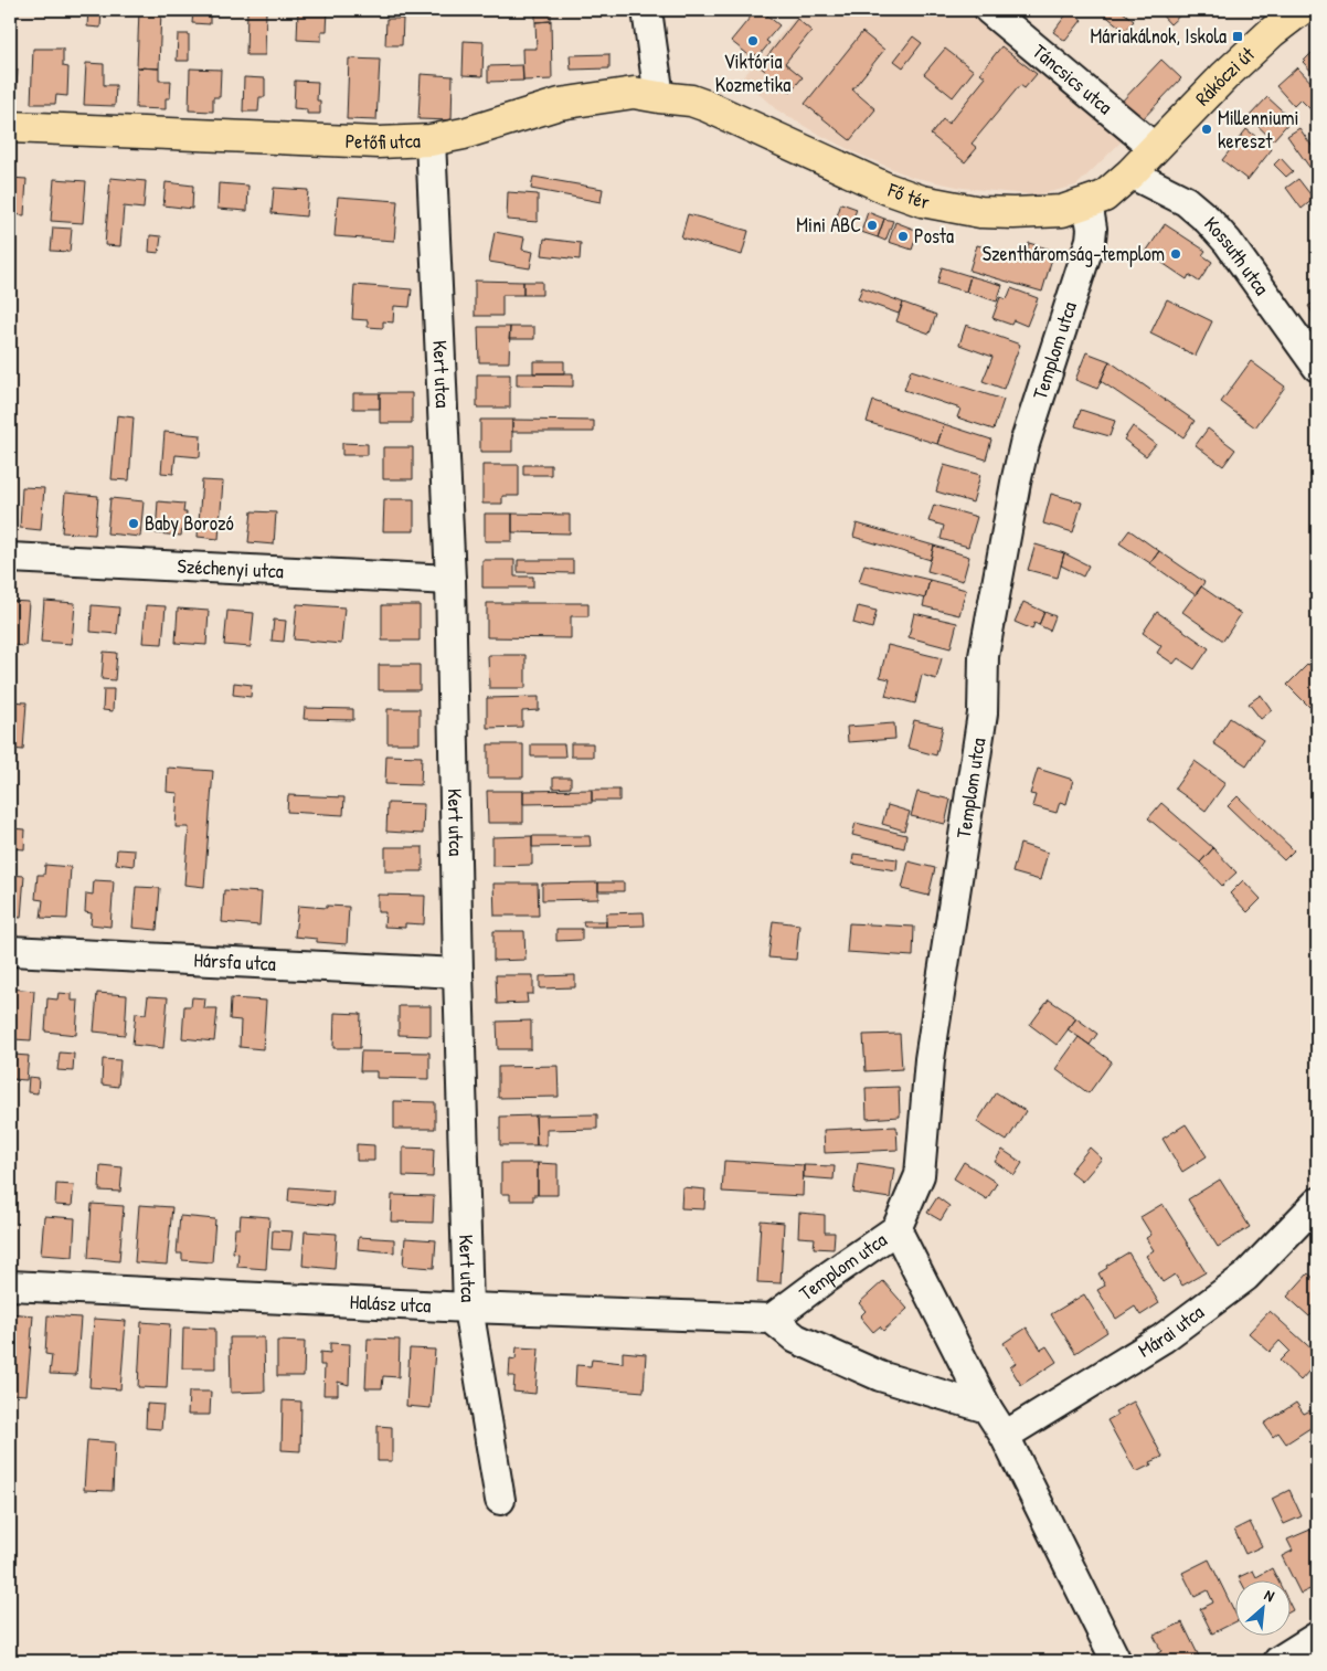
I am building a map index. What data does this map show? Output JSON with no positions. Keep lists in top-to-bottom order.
{
  "streets": {
    "main road": ["Rákóczi út", "Petőfi utca", "Fő tér"],
    "street": [
      "Táncsics utca",
      "Kossuth utca",
      "Templom utca",
      "Kert utca",
      "Széchenyi utca",
      "Hársfa utca",
      "Halász utca",
      "Márai utca"
    ]
  },
  "crossings": [
    ["Rákóczi út", "Táncsics utca"],
    ["Rákóczi út", "Fő tér"],
    ["Táncsics utca", "Fő tér"],
    ["Petőfi utca", "Fő tér"],
    ["Petőfi utca", "Kert utca"],
    ["Fő tér", "Kossuth utca"],
    ["Fő tér", "Templom utca"],
    ["Templom utca", "Halász utca"],
    ["Kert utca", "Széchenyi utca"],
    ["Kert utca", "Hársfa utca"],
    ["Kert utca", "Halász utca"]
  ],
  "places": {
    "transit": ["Máriakálnok, Iskola"],
    "other": [
      "Viktória Kozmetika",
      "Millenniumi kereszt",
      "Mini ABC",
      "Posta",
      "Szentháromság-templom",
      "Baby Borozó"
    ]
  },
  "north": "top right"
}
